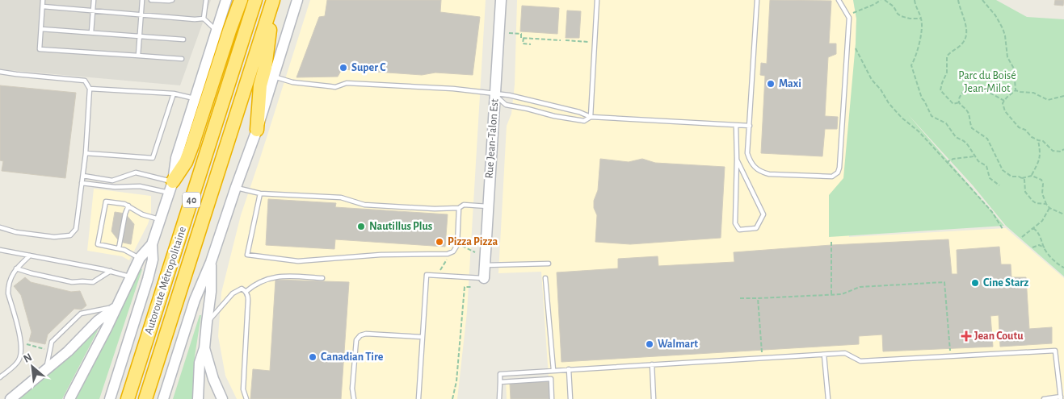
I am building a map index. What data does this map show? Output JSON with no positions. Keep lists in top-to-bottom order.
{
  "streets": {
    "highway": ["40", "Autoroute Métropolitaine"],
    "main road": ["Rue Jean-Talon Est"]
  },
  "parks": ["Parc du Boisé Jean-Milot"],
  "places": {
    "other": [
      "Super C",
      "Maxi",
      "Nautillus Plus",
      "Pizza Pizza",
      "Cine Starz",
      "Walmart",
      "Canadian Tire"
    ],
    "health": ["Jean Coutu"]
  },
  "north": "top left"
}
